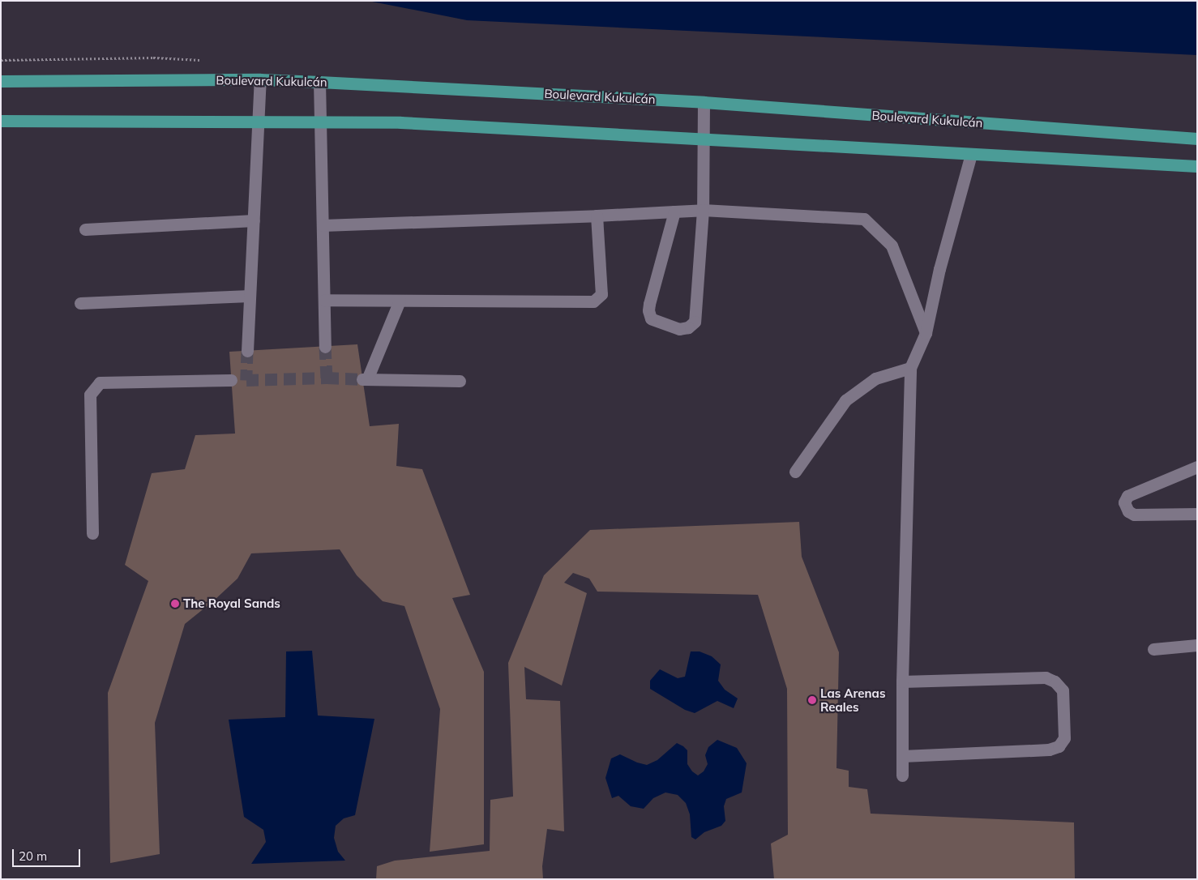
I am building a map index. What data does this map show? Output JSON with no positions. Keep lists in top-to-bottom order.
{
  "streets": {
    "main road": ["Boulevard Kukulcán"]
  },
  "places": ["The Royal Sands", "Las Arenas Reales"],
  "scale_bar": "20 m"
}
